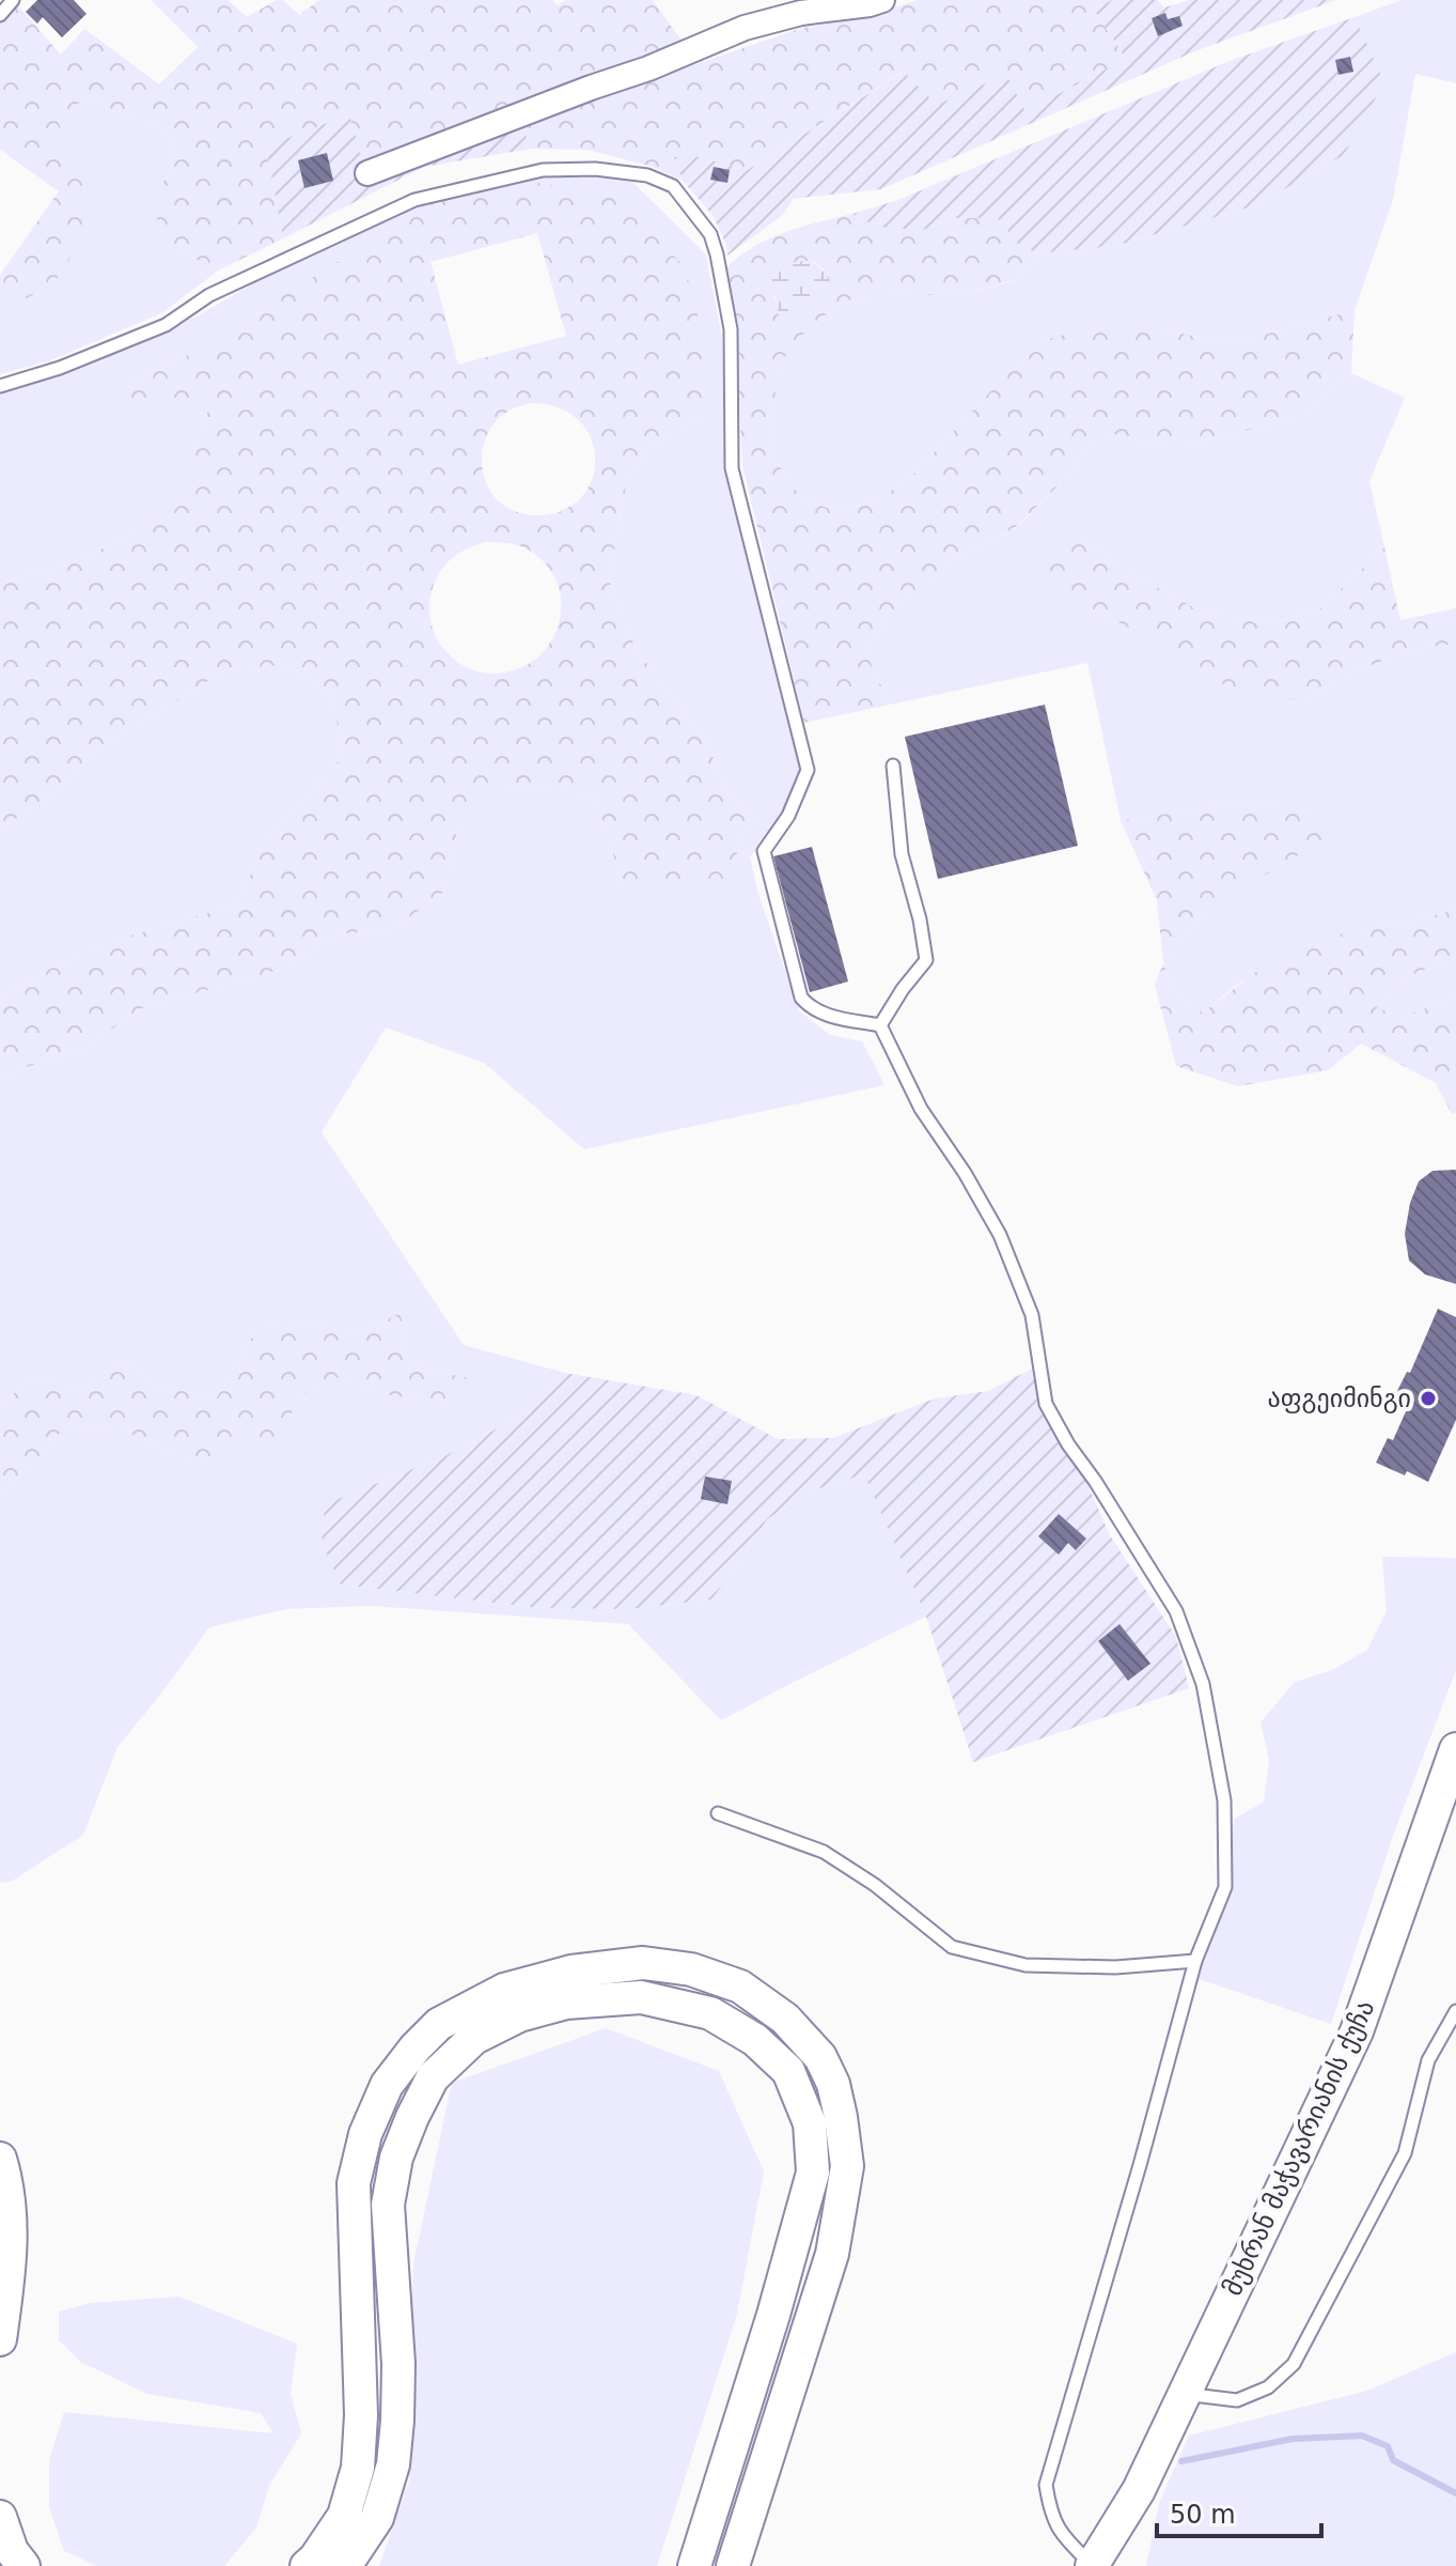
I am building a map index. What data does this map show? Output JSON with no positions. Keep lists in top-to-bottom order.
{
  "streets": {
    "main road": ["მუხრან მაჭავარიანის ქუჩა"]
  },
  "places": ["აფგეიმინგი"],
  "scale_bar": "50 m"
}
